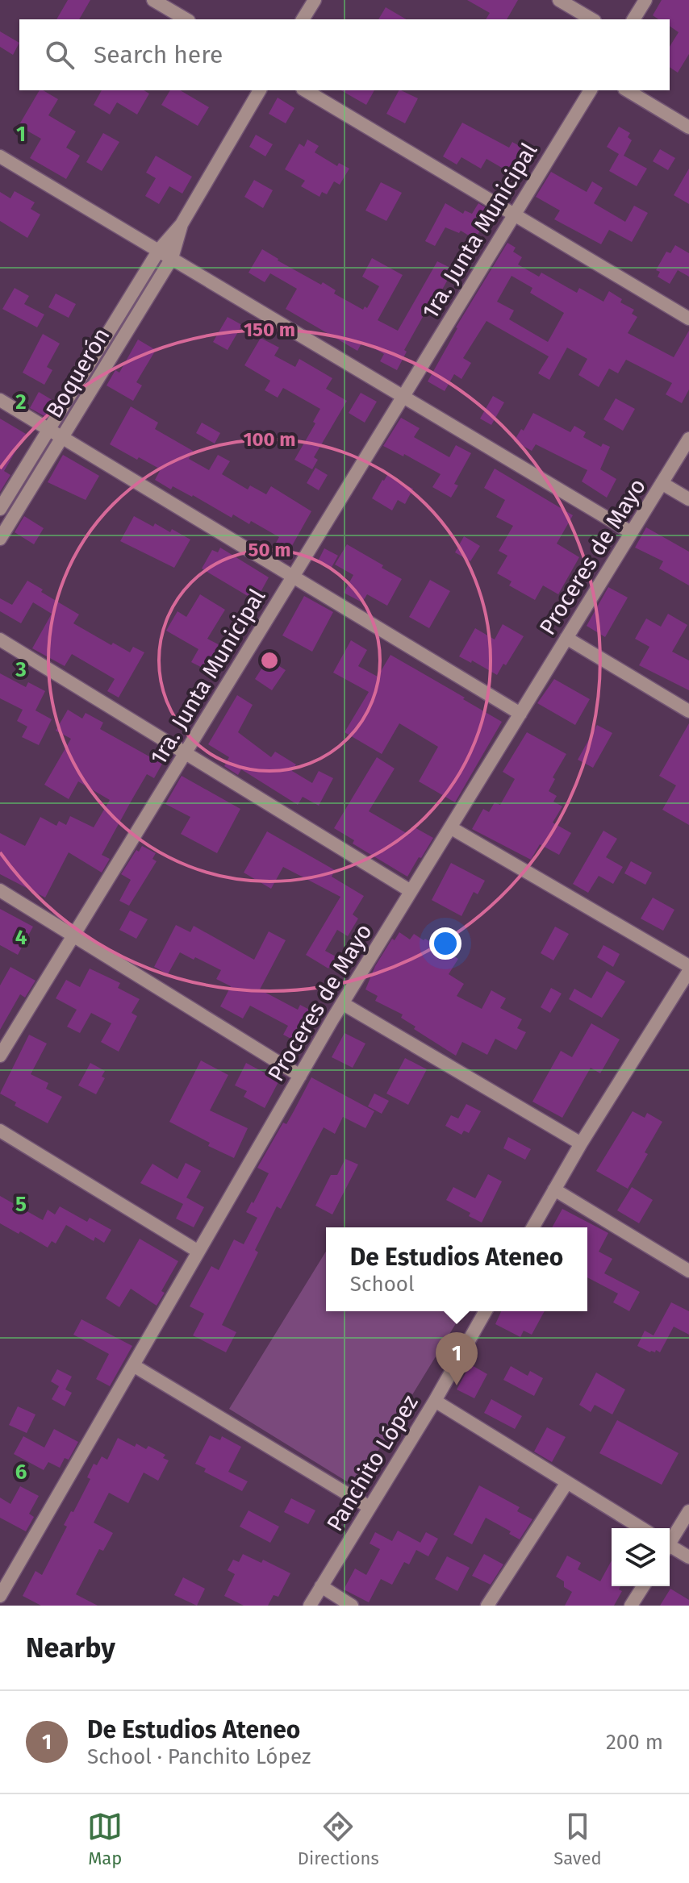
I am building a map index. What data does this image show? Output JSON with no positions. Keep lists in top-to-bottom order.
{
  "streets": {
    "street": [
      "1ra. Junta Municipal",
      "Boquerón",
      "Proceres de Mayo",
      "Panchito López"
    ]
  },
  "page": {
    "search": "Search here",
    "popup": ["De Estudios Ateneo", "School"],
    "pins": "1",
    "heading": "Nearby",
    "list": [
      {
        "mark": "1",
        "name": "De Estudios Ateneo",
        "note": "School · Panchito López",
        "value": "200 m"
      }
    ],
    "nav": ["Map", "Directions", "Saved"]
  },
  "grid": {
    "rows": [
      "1",
      "2",
      "3",
      "4",
      "5",
      "6"
    ]
  },
  "rings": ["150 m", "100 m", "50 m"]
}
